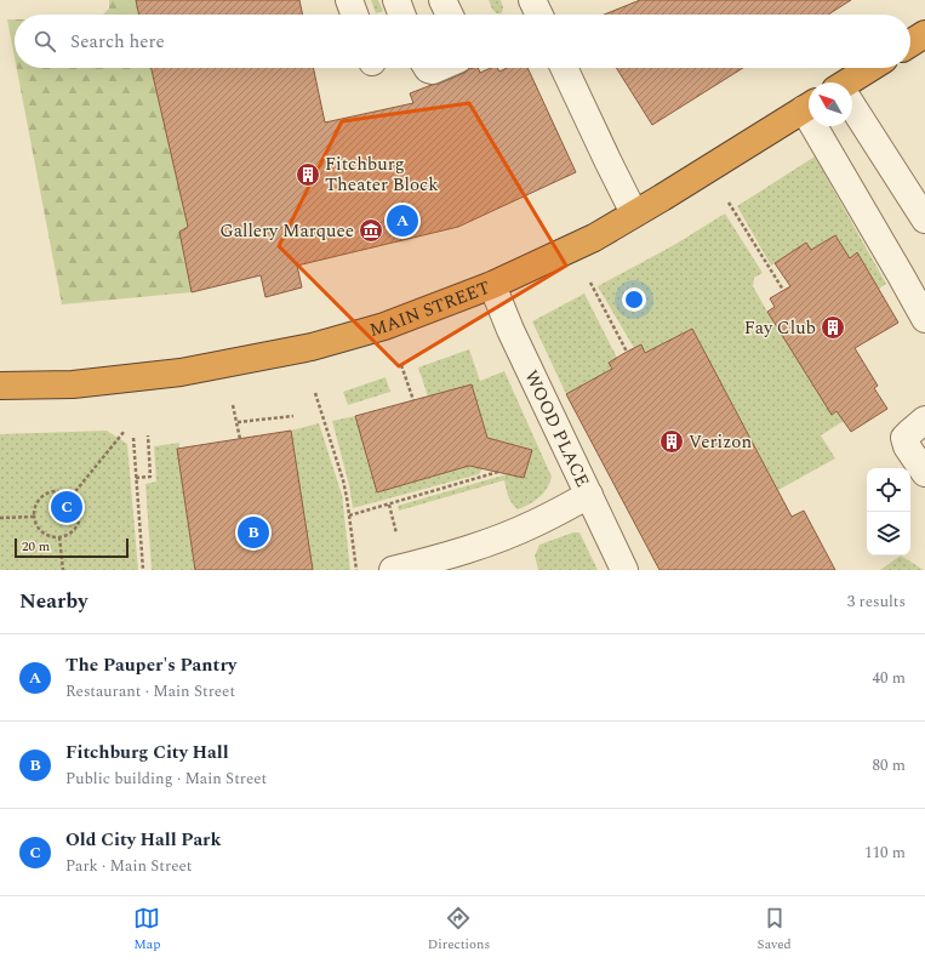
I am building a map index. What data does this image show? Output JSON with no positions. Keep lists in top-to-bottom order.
{
  "streets": {
    "highway": ["MAIN STREET"],
    "street": ["WOOD PLACE"]
  },
  "crossings": [
    ["MAIN STREET", "WOOD PLACE"]
  ],
  "places": {
    "building": ["Fitchburg Theater Block", "Fay Club", "Verizon"],
    "museum": ["Gallery Marquee"]
  },
  "scale_bar": "20 m",
  "north": "top left",
  "page": {
    "search": "Search here",
    "pins": ["A", "C", "B"],
    "scale": "20 m",
    "heading": ["Nearby", "3 results"],
    "list": [
      {
        "mark": "A",
        "name": "The Pauper's Pantry",
        "note": "Restaurant · Main Street",
        "value": "40 m"
      },
      {
        "mark": "B",
        "name": "Fitchburg City Hall",
        "note": "Public building · Main Street",
        "value": "80 m"
      },
      {
        "mark": "C",
        "name": "Old City Hall Park",
        "note": "Park · Main Street",
        "value": "110 m"
      }
    ],
    "nav": ["Map", "Directions", "Saved"]
  }
}
